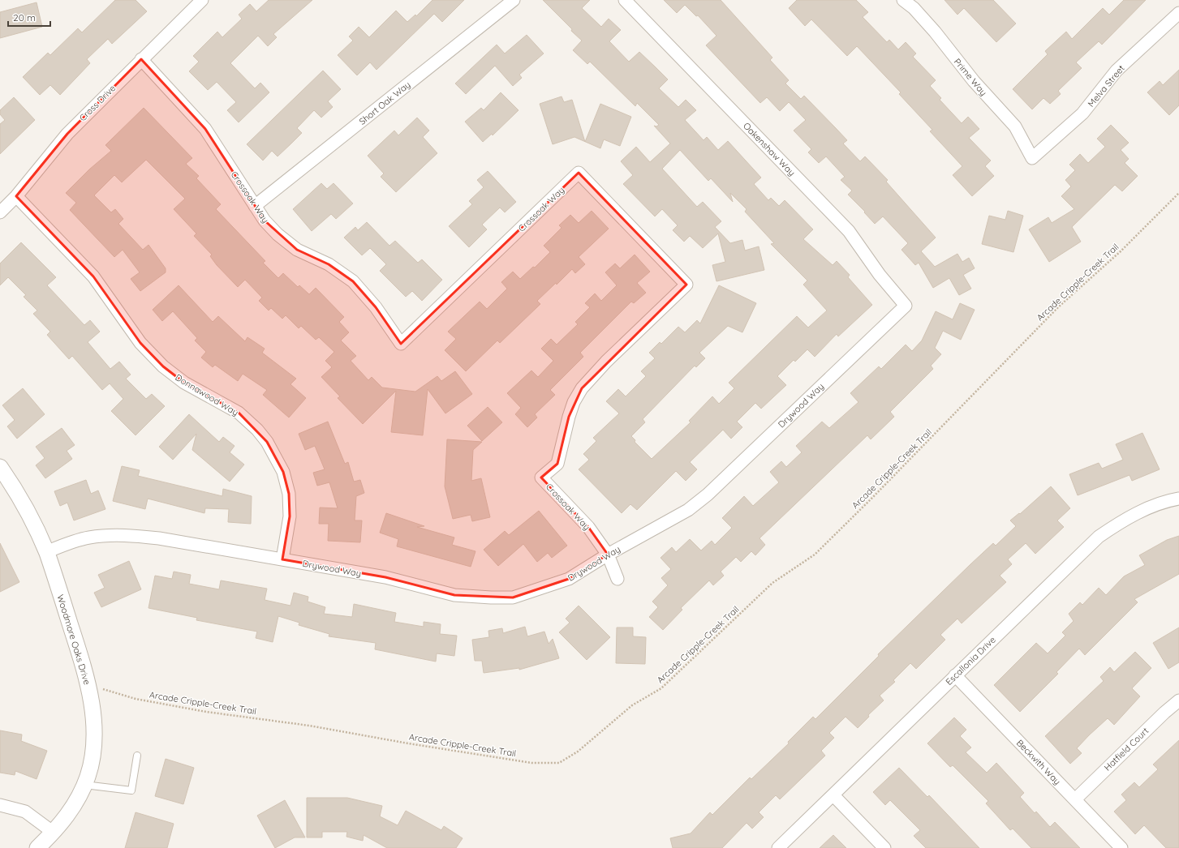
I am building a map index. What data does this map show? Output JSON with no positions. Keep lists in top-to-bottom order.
{
  "streets": {
    "street": [
      "Prime Way",
      "Melva Street",
      "Cross Drive",
      "Short Oak Way",
      "Oakenshaw Way",
      "Crossoak Way",
      "Donnawood Way",
      "Drywood Way",
      "Woodmore Oaks Drive",
      "Escallonia Drive",
      "Hatfield Court",
      "Beckwith Way"
    ],
    "path": ["Arcade Cripple-Creek Trail"]
  },
  "crossings": [
    ["Prime Way", "Melva Street"],
    ["Cross Drive", "Crossoak Way"],
    ["Cross Drive", "Donnawood Way"],
    ["Short Oak Way", "Crossoak Way"],
    ["Oakenshaw Way", "Drywood Way"],
    ["Crossoak Way", "Drywood Way"],
    ["Arcade Cripple-Creek Trail", "Woodmore Oaks Drive"],
    ["Donnawood Way", "Drywood Way"],
    ["Drywood Way", "Woodmore Oaks Drive"],
    ["Escallonia Drive", "Beckwith Way"],
    ["Hatfield Court", "Beckwith Way"]
  ],
  "scale_bar": "20 m"
}
